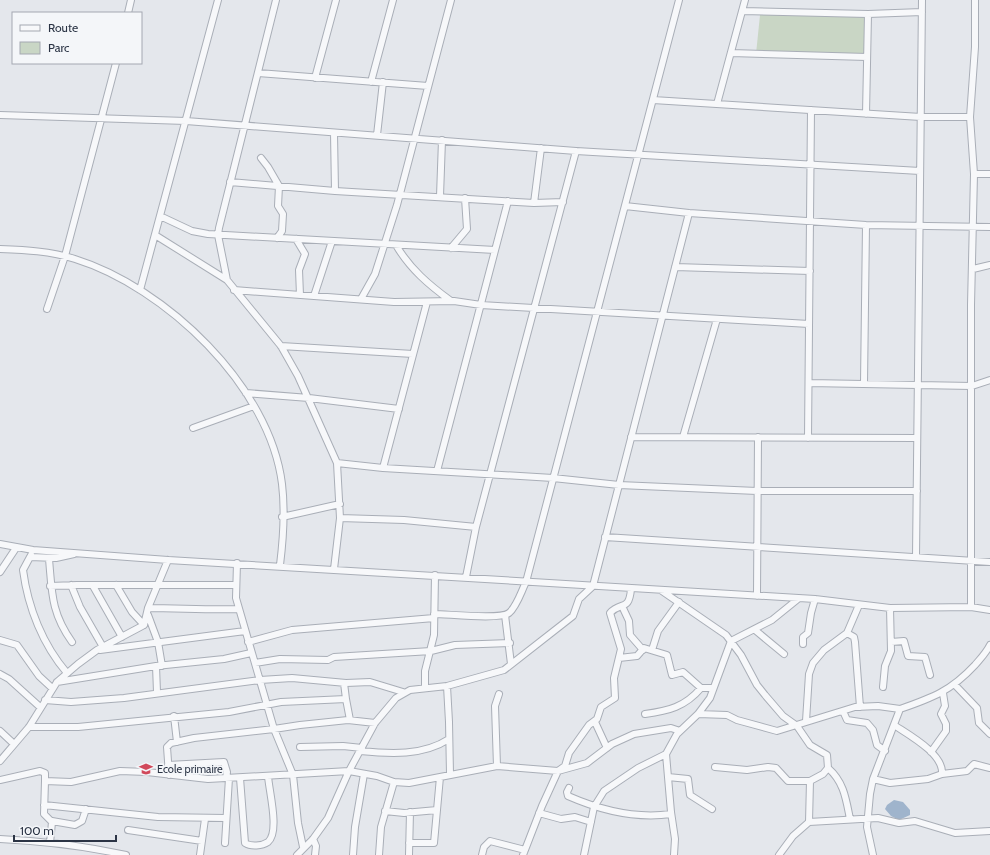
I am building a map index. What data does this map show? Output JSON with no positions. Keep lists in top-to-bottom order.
{
  "places": {
    "school or university": ["Ecole primaire"]
  },
  "legend": ["Route", "Parc"],
  "scale_bar": "100 m"
}
